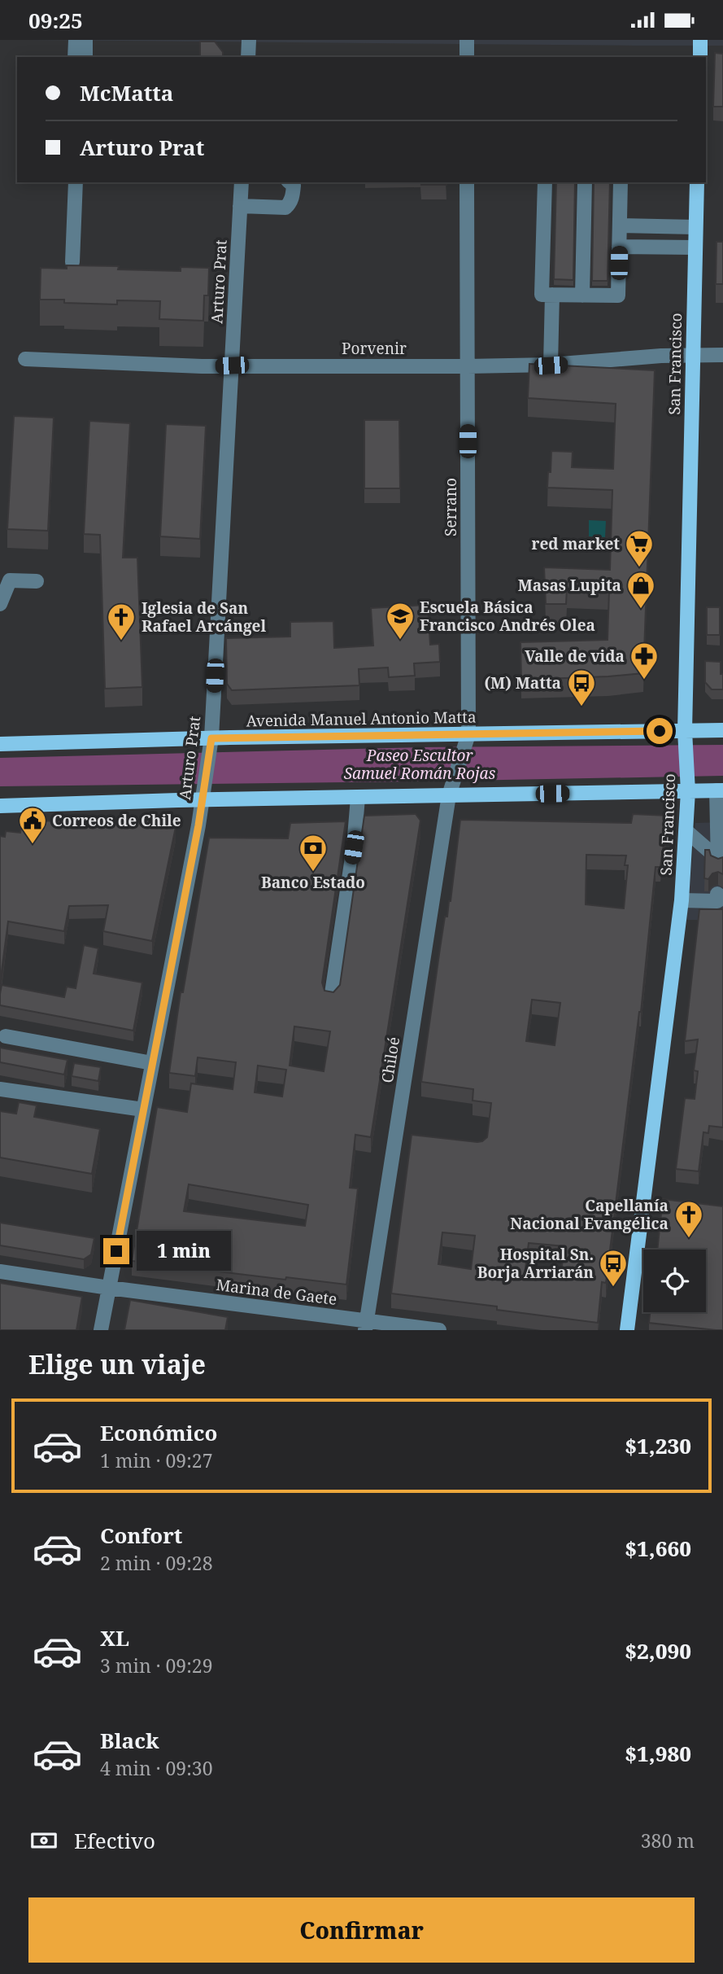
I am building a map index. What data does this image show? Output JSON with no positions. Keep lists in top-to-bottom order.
{
  "streets": {
    "main road": ["San Francisco", "Avenida Manuel Antonio Matta"],
    "street": [
      "Arturo Prat",
      "Porvenir",
      "Serrano",
      "Chiloé",
      "Marina de Gaete"
    ]
  },
  "crossings": [
    ["Arturo Prat", "Porvenir"],
    ["Arturo Prat", "Avenida Manuel Antonio Matta"],
    ["Arturo Prat", "Marina de Gaete"],
    ["Porvenir", "San Francisco"],
    ["Porvenir", "Serrano"],
    ["San Francisco", "Avenida Manuel Antonio Matta"],
    ["Serrano", "Avenida Manuel Antonio Matta"],
    ["Serrano", "Chiloé"],
    ["Chiloé", "Marina de Gaete"]
  ],
  "parks": ["Paseo Escultor Samuel Román Rojas"],
  "places": {
    "supermarket": ["red market"],
    "shop": ["Masas Lupita"],
    "school or university": ["Escuela Básica Francisco Andrés Olea"],
    "church": ["Iglesia de San Rafael Arcángel", "Capellanía Nacional Evangélica"],
    "pharmacy": ["Valle de vida"],
    "bus stop": ["(M) Matta", "Hospital Sn. Borja Arriarán"],
    "public building": ["Correos de Chile"],
    "bank": ["Banco Estado"]
  },
  "page": {
    "status": "09:25",
    "banner": ["McMatta", "Arturo Prat"],
    "bubble": "1 min",
    "heading": "Elige un viaje",
    "list": [
      {
        "name": "Económico",
        "note": "1 min · 09:27",
        "value": "$1,230"
      },
      {
        "name": "Confort",
        "note": "2 min · 09:28",
        "value": "$1,660"
      },
      {
        "name": "XL",
        "note": "3 min · 09:29",
        "value": "$2,090"
      },
      {
        "name": "Black",
        "note": "4 min · 09:30",
        "value": "$1,980"
      }
    ],
    "pay": ["Efectivo", "380 m"],
    "buttons": "Confirmar"
  }
}
